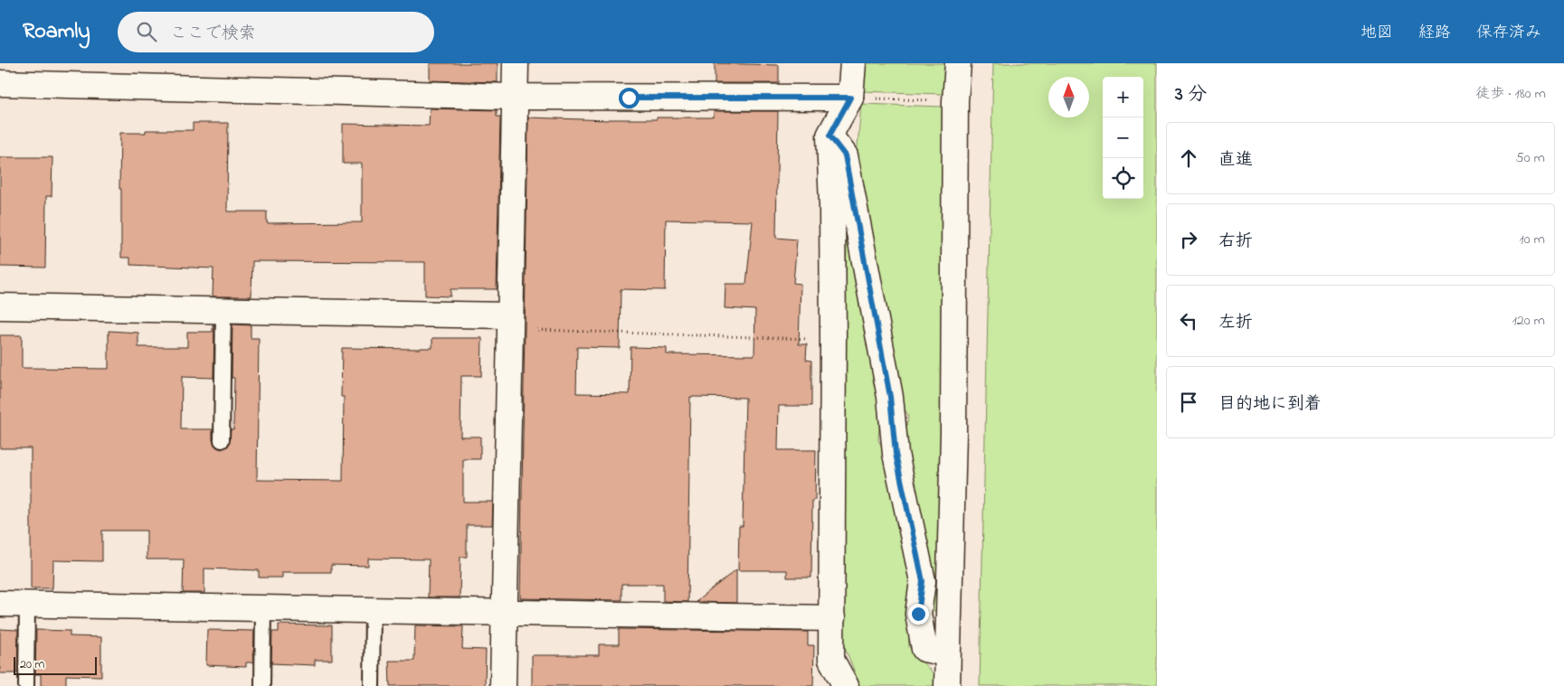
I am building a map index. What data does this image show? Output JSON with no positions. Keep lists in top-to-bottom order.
{
  "scale_bar": "20 m",
  "north": "top",
  "page": {
    "header": "Roamly",
    "search": "ここで検索",
    "nav": ["地図", "経路", "保存済み"],
    "heading": ["3 分", "徒歩 · 180 m"],
    "map_buttons": ["+", "−"],
    "list": [
      ["直進", "50 m"],
      ["右折", "10 m"],
      ["左折", "120 m"],
      "目的地に到着"
    ],
    "scale": "20 m"
  }
}
